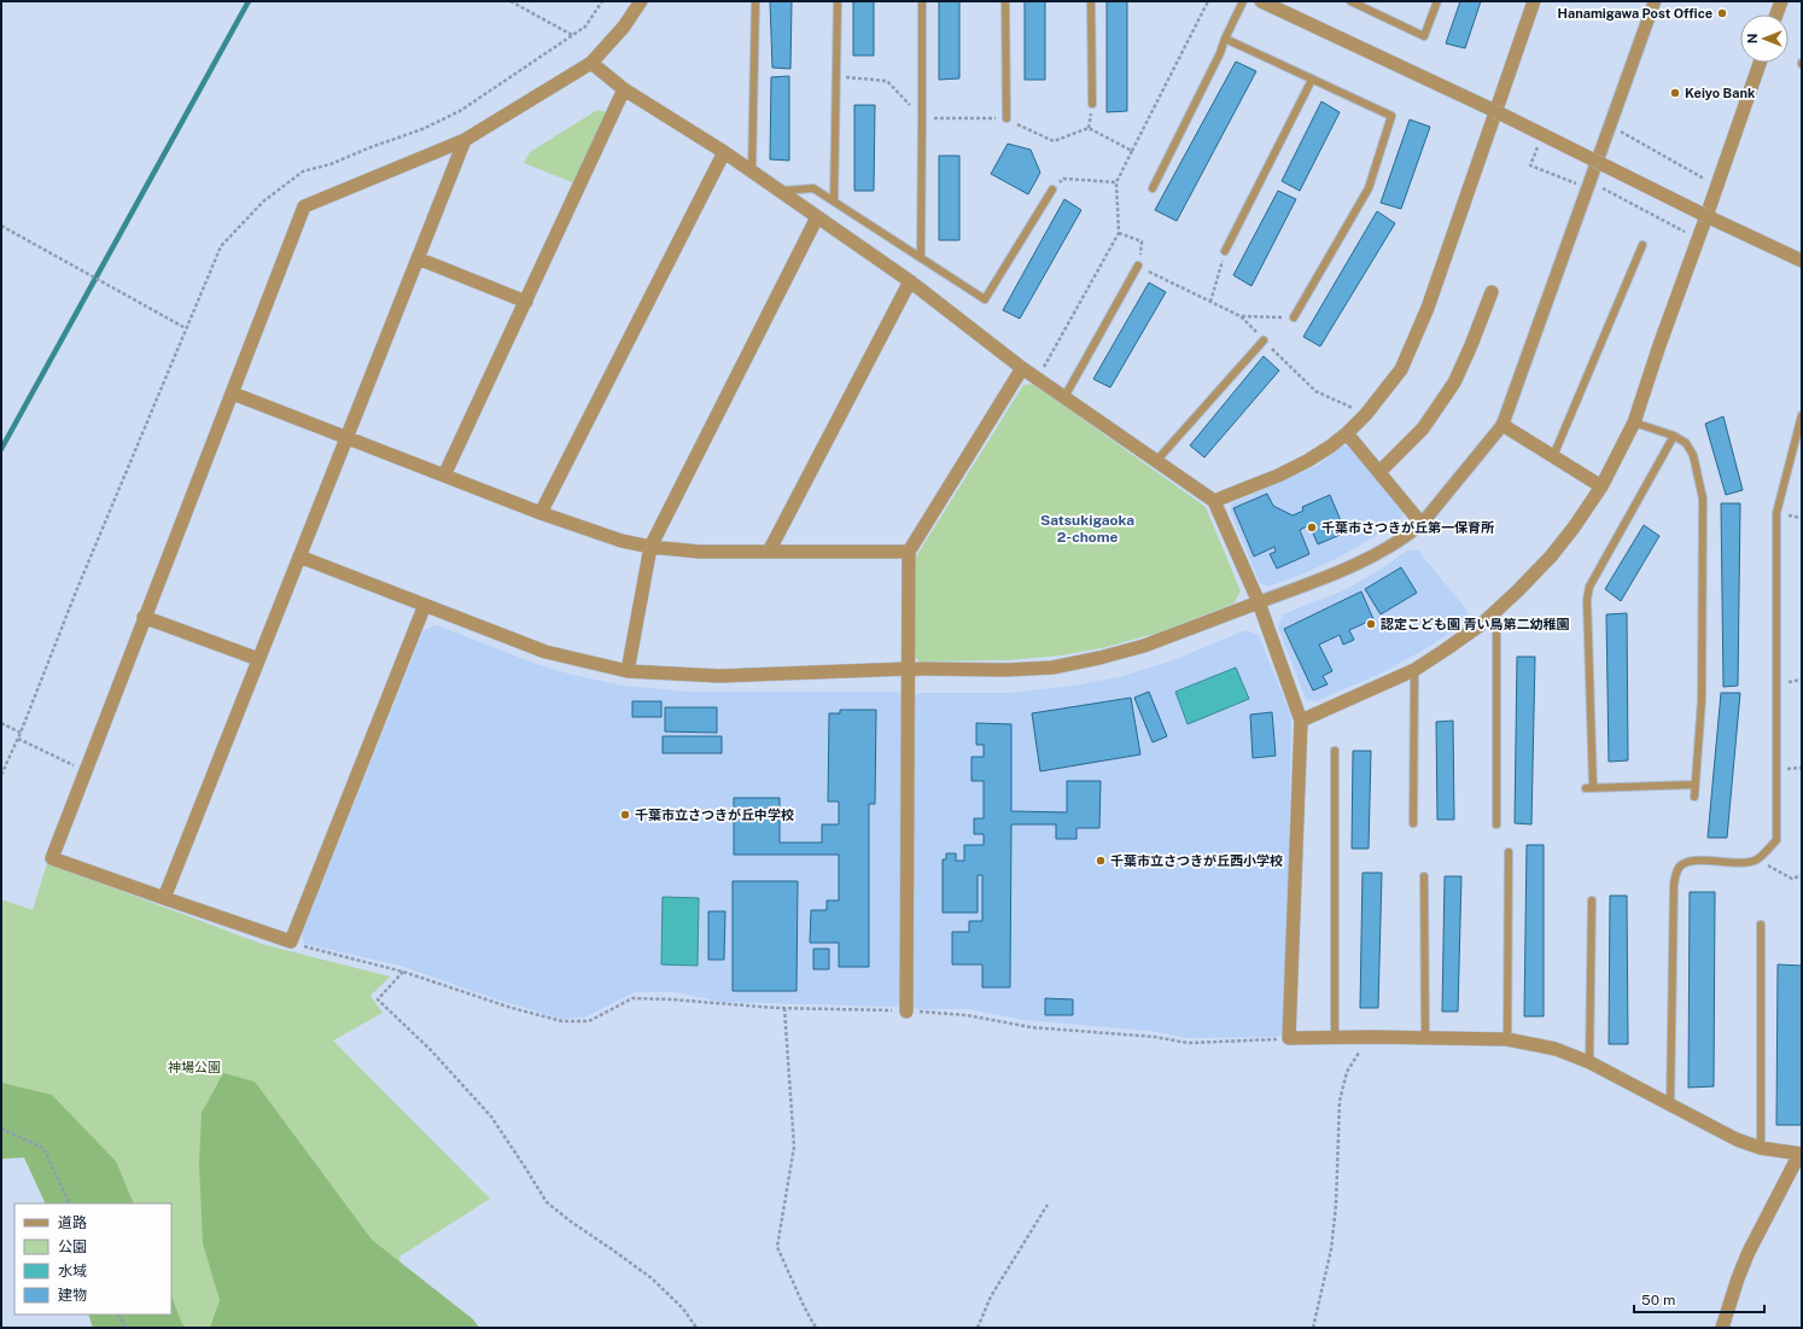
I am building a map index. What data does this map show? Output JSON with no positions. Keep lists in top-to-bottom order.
{
  "districts": ["Satsukigaoka 2-chome"],
  "parks": ["神場公園"],
  "places": [
    "Hanamigawa Post Office",
    "Keiyo Bank",
    "千葉市さつきが丘第一保育所",
    "認定こども園 青い鳥第二幼稚園",
    "千葉市立さつきが丘中学校",
    "千葉市立さつきが丘西小学校"
  ],
  "legend": [
    "道路",
    "公園",
    "水域",
    "建物"
  ],
  "scale_bar": "50 m",
  "north": "left"
}
